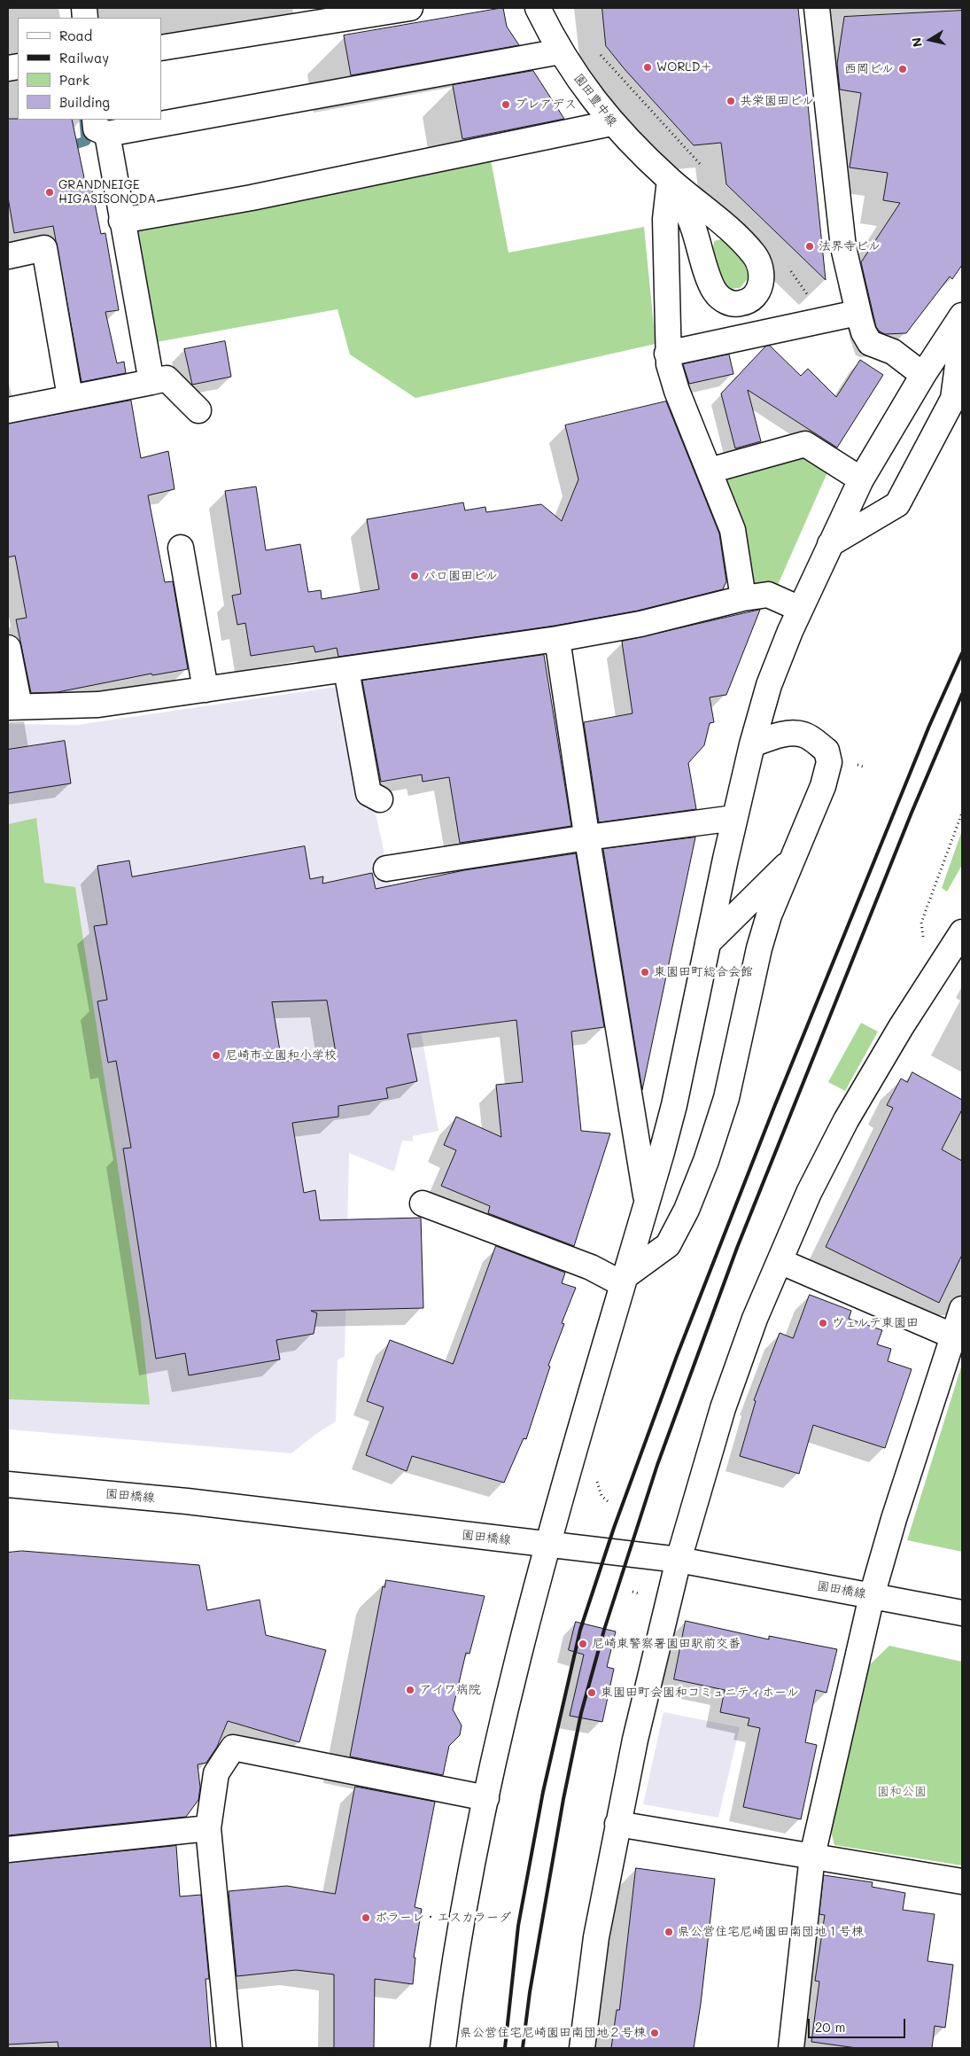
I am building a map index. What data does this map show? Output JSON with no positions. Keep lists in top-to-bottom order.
{
  "streets": {
    "street": ["園田豊中線", "園田橋線"]
  },
  "parks": ["園和公園"],
  "places": [
    "WORLD＋",
    "西岡ビル",
    "共栄園田ビル",
    "プレアデス",
    "GRANDNEIGE HIGASISONODA",
    "法界寺ビル",
    "パロ園田ビル",
    "東園田町総合会館",
    "尼崎市立園和小学校",
    "ヴェルテ東園田",
    "尼崎東警察署園田駅前交番",
    "アイワ病院",
    "東園田町会園和コミュニティホール",
    "ボラーレ・エスカラーダ",
    "県公営住宅尼崎園田南団地１号棟",
    "県公営住宅尼崎園田南団地２号棟"
  ],
  "legend": [
    "Road",
    "Railway",
    "Park",
    "Building"
  ],
  "scale_bar": "20 m",
  "north": "left"
}
